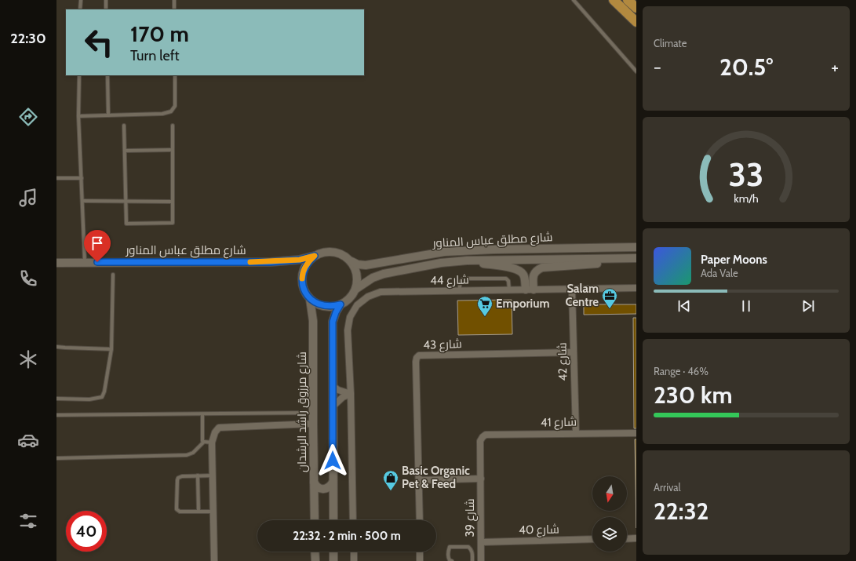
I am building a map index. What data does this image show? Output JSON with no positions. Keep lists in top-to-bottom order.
{
  "streets": {
    "street": [
      "شارع مطلق عباس المناور",
      "شارع 44",
      "شارع 43",
      "شارع 42",
      "شارع مرزوق راشد الرشدان",
      "شارع 41",
      "شارع 39",
      "شارع 40"
    ]
  },
  "crossings": [
    ["شارع مطلق عباس المناور", "شارع مرزوق راشد الرشدان"],
    ["شارع 44", "شارع 42"],
    ["شارع 43", "شارع 42"],
    ["شارع 42", "شارع 41"],
    ["شارع 41", "شارع 39"],
    ["شارع 39", "شارع 40"]
  ],
  "places": {
    "office": ["Salam Centre"],
    "supermarket": ["Emporium"],
    "shop": ["Basic Organic Pet & Feed"]
  },
  "north": "bottom",
  "page": {
    "tabs": "22:30",
    "tile": [
      "Climate",
      ["Range · 46%", "230 km"],
      ["Arrival", "22:32"]
    ],
    "turn": ["170 m", "Turn left"],
    "heat": ["−", "20.5°", "+"],
    "song": ["Paper Moons", "Ada Vale"],
    "limit": "40",
    "trip": "22:32 · 2 min · 500 m",
    "gauge": ["33", "km/h"]
  }
}
